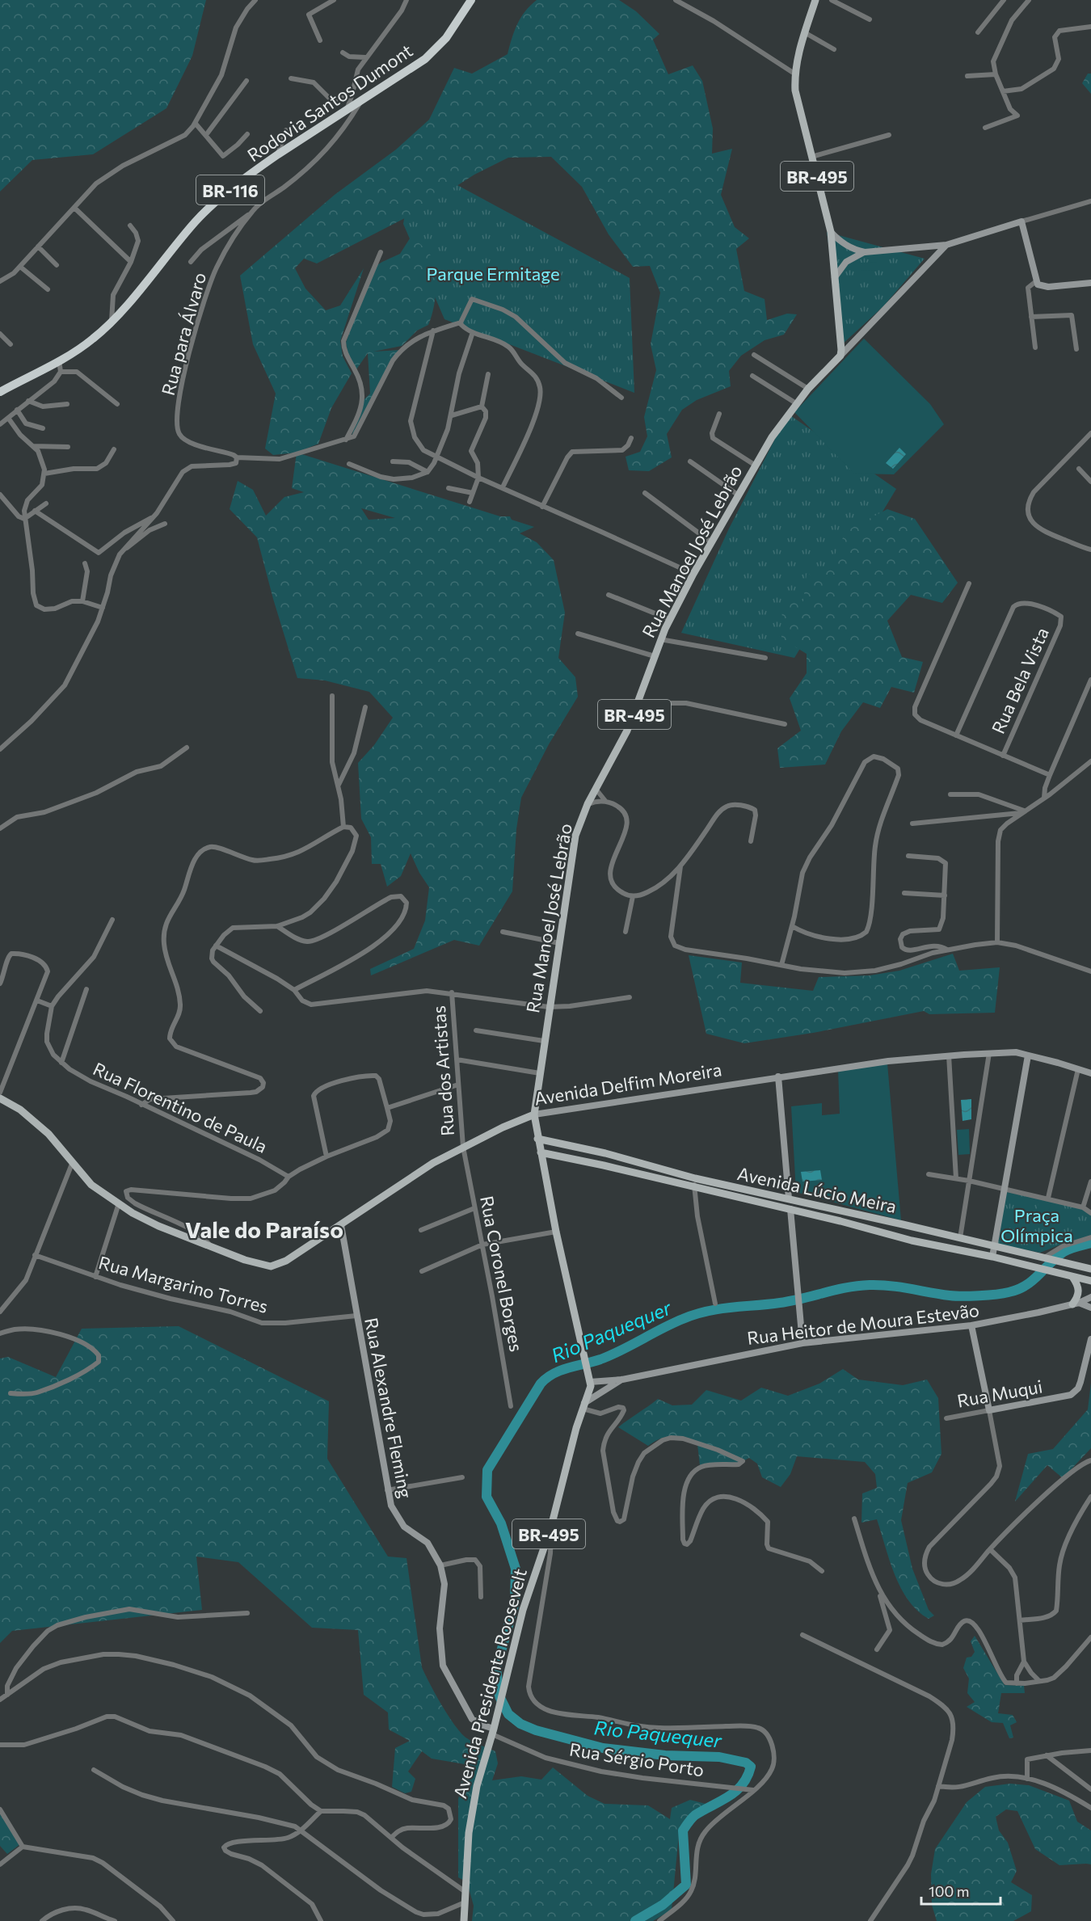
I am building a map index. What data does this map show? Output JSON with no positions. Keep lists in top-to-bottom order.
{
  "streets": {
    "highway": ["Rodovia Santos Dumont", "BR-116"],
    "main road": [
      "BR-495",
      "Rua Manoel José Lebrão",
      "Avenida Delfim Moreira",
      "Avenida Lúcio Meira",
      "Avenida Presidente Roosevelt"
    ],
    "street": [
      "Rua para Álvaro",
      "Rua Bela Vista",
      "Rua dos Artistas",
      "Rua Florentino de Paula",
      "Rua Coronel Borges",
      "Rua Margarino Torres",
      "Rua Heitor de Moura Estevão",
      "Rua Muqui",
      "Rua Alexandre Fleming",
      "Rua Sérgio Porto"
    ]
  },
  "crossings": [
    ["Rodovia Santos Dumont", "Rua para Álvaro"],
    ["BR-495", "Rua Manoel José Lebrão"],
    ["Rua Manoel José Lebrão", "Avenida Delfim Moreira"],
    ["Rua Manoel José Lebrão", "Avenida Lúcio Meira"],
    ["Rua Manoel José Lebrão", "Rua Heitor de Moura Estevão"],
    ["Rua Manoel José Lebrão", "Avenida Presidente Roosevelt"],
    ["Rua dos Artistas", "Avenida Delfim Moreira"],
    ["Rua dos Artistas", "Rua Coronel Borges"],
    ["Avenida Delfim Moreira", "Rua Coronel Borges"],
    ["Avenida Delfim Moreira", "Rua Alexandre Fleming"],
    ["Rua Margarino Torres", "Rua Alexandre Fleming"],
    ["Rua Heitor de Moura Estevão", "Avenida Presidente Roosevelt"],
    ["Rua Alexandre Fleming", "Avenida Presidente Roosevelt"],
    ["Rua Alexandre Fleming", "Rua Sérgio Porto"],
    ["Avenida Presidente Roosevelt", "Rua Sérgio Porto"]
  ],
  "districts": ["Vale do Paraíso"],
  "water": ["Rio Paquequer"],
  "parks": ["Parque Ermitage", "Praça Olímpica"],
  "scale_bar": "100 m"
}
